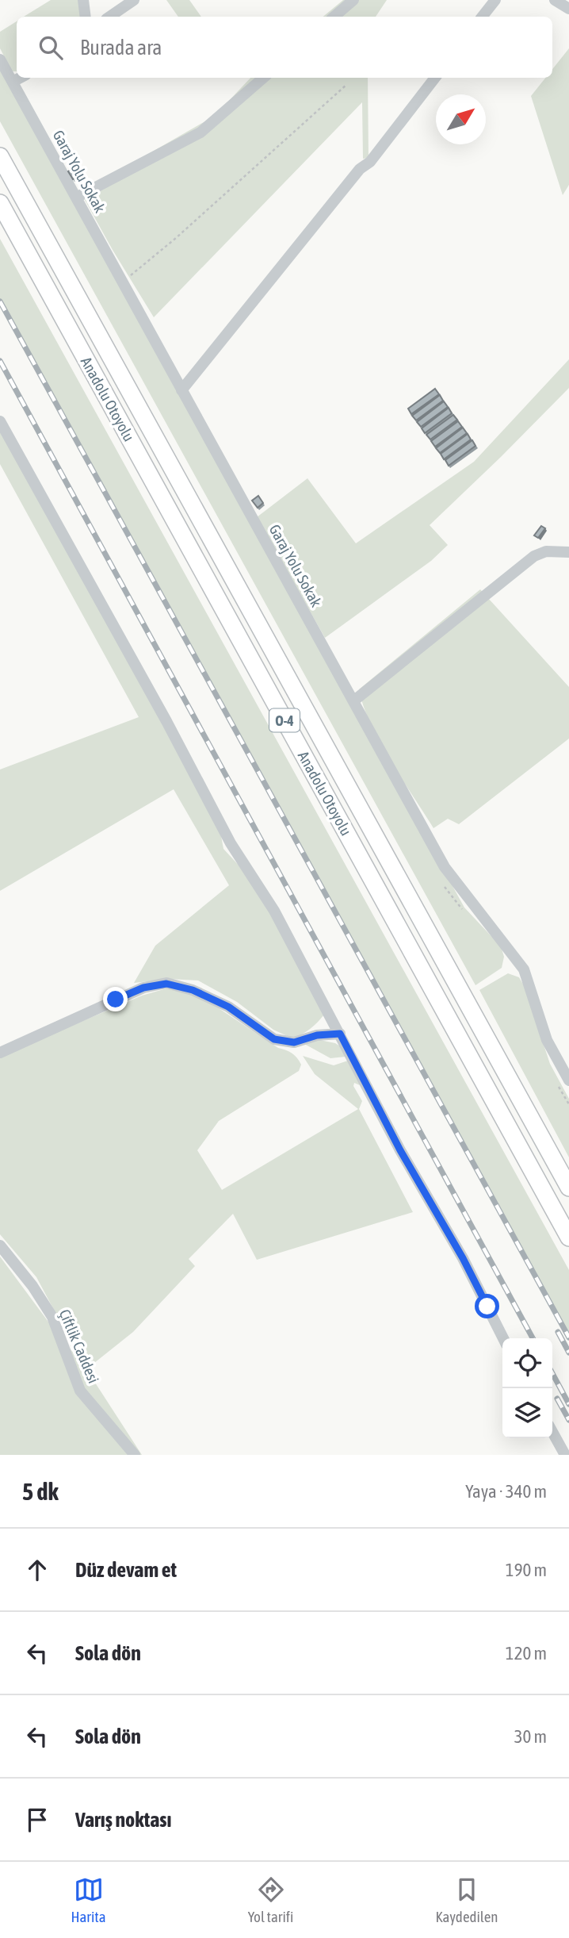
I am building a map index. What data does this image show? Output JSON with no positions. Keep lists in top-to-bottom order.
{
  "streets": {
    "highway": ["Anadolu Otoyolu", "O-4"],
    "street": ["Garaj Yolu Sokak", "Çiftlik Caddesi"]
  },
  "north": "top right",
  "page": {
    "search": "Burada ara",
    "heading": ["5 dk", "Yaya · 340 m"],
    "list": [
      ["Düz devam et", "190 m"],
      ["Sola dön", "120 m"],
      ["Sola dön", "30 m"],
      "Varış noktası"
    ],
    "nav": ["Harita", "Yol tarifi", "Kaydedilen"]
  }
}
